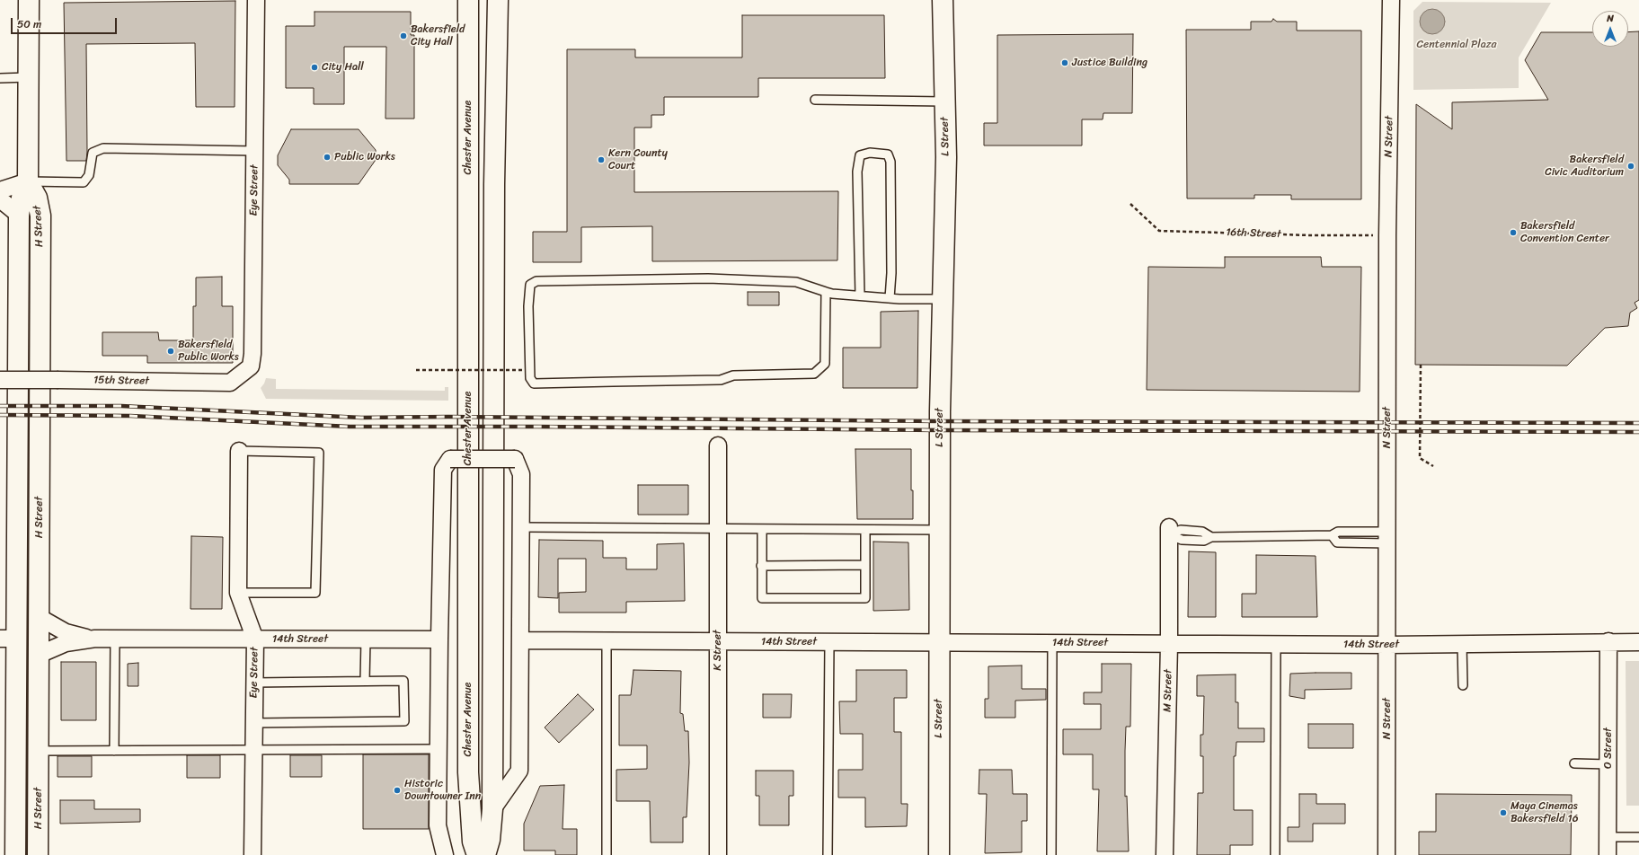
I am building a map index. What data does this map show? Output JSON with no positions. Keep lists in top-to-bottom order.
{
  "streets": {
    "street": [
      "L Street",
      "N Street",
      "Chester Avenue",
      "Eye Street",
      "H Street",
      "15th Street",
      "14th Street",
      "K Street",
      "M Street",
      "O Street"
    ],
    "path": ["16th Street"]
  },
  "crossings": [
    ["L Street", "14th Street"],
    ["N Street", "16th Street"],
    ["N Street", "14th Street"],
    ["Eye Street", "15th Street"],
    ["Eye Street", "14th Street"],
    ["H Street", "14th Street"],
    ["14th Street", "K Street"],
    ["14th Street", "M Street"],
    ["14th Street", "O Street"]
  ],
  "parks": ["Centennial Plaza"],
  "places": [
    "Bakersfield City Hall",
    "Justice Building",
    "City Hall",
    "Public Works",
    "Kern County Court",
    "Bakersfield Civic Auditorium",
    "Bakersfield Convention Center",
    "Bakersfield Public Works",
    "Historic Downtowner Inn",
    "Maya Cinemas Bakersfield 16"
  ],
  "scale_bar": "50 m",
  "north": "top"
}
